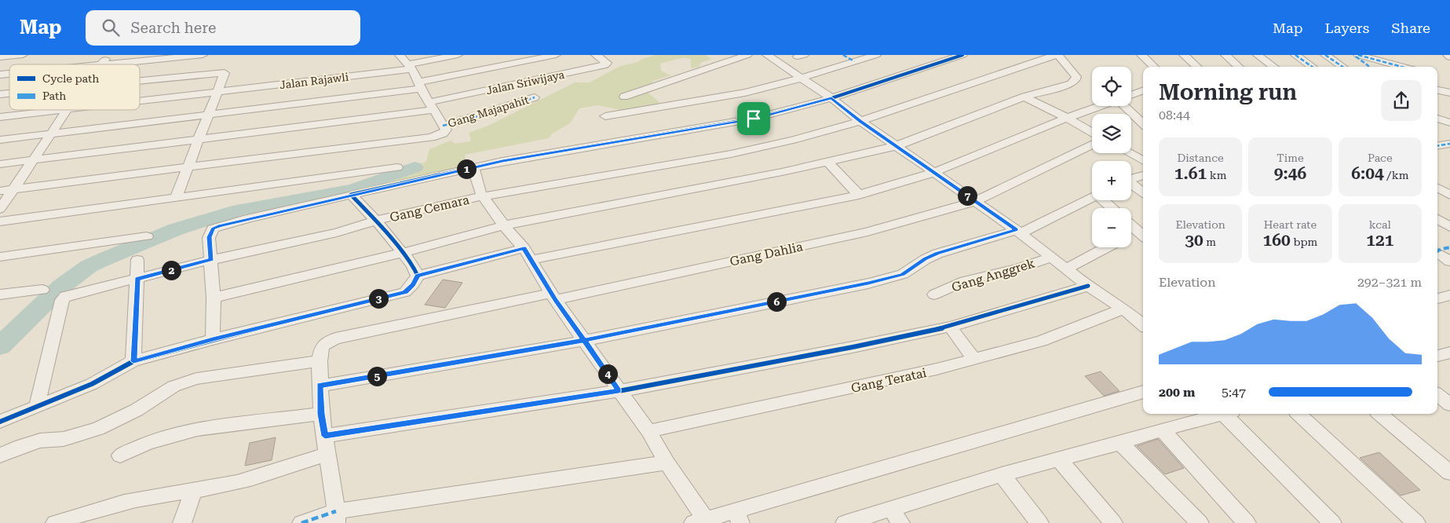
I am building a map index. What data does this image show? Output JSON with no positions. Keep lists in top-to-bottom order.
{
  "streets": {
    "street": [
      "Jalan Rajawli",
      "Jalan Sriwijaya",
      "Gang Majapahit",
      "Gang Cemara",
      "Gang Dahlia",
      "Gang Anggrek",
      "Gang Teratai"
    ]
  },
  "legend": ["Cycle path", "Path"],
  "page": {
    "header": "Map",
    "search": "Search here",
    "nav": ["Map", "Layers", "Share"],
    "map_buttons": ["+", "−"],
    "heading": ["Morning run", "08:44"],
    "stats": [
      ["Distance", "1.61 km"],
      ["Time", "9:46"],
      ["Pace", "6:04 /km"],
      ["Elevation", "30 m"],
      ["Heart rate", "160 bpm"],
      ["kcal", "121"]
    ],
    "pins": [
      "1",
      "7",
      "2",
      "3",
      "6",
      "4",
      "5"
    ],
    "chart": ["Elevation", "292–321 m"],
    "list": [
      {
        "name": "200 m",
        "note": "5:47"
      }
    ]
  }
}
